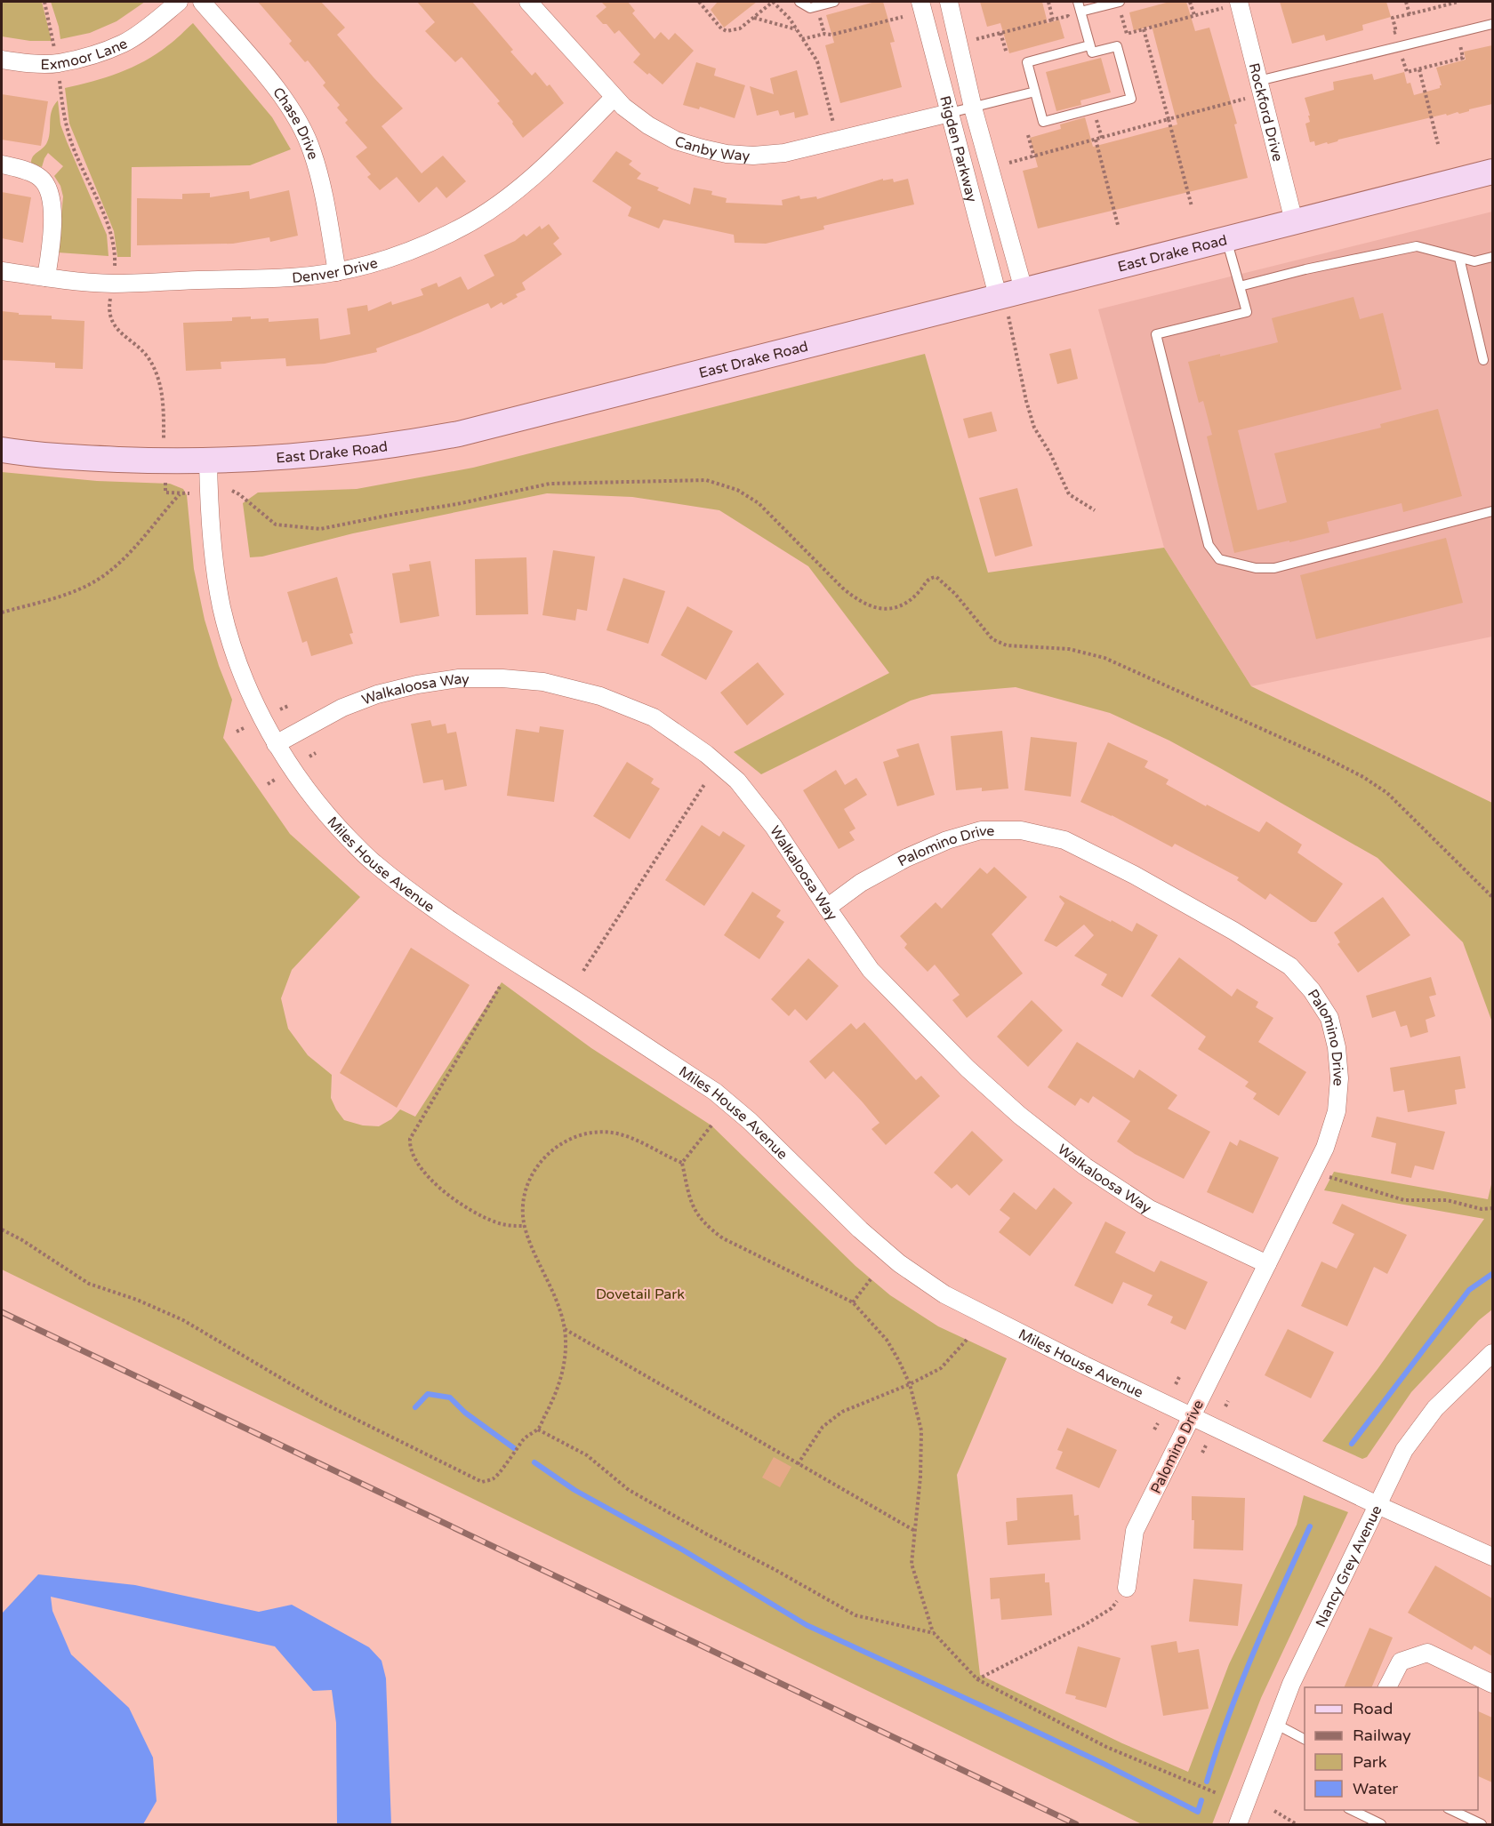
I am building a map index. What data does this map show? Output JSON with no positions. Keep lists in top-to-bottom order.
{
  "streets": {
    "main road": ["East Drake Road"],
    "street": [
      "Exmoor Lane",
      "Rockford Drive",
      "Chase Drive",
      "Canby Way",
      "Rigden Parkway",
      "Denver Drive",
      "Walkaloosa Way",
      "Palomino Drive",
      "Miles House Avenue",
      "Nancy Grey Avenue"
    ]
  },
  "crossings": [
    ["Rockford Drive", "East Drake Road"],
    ["Chase Drive", "Denver Drive"],
    ["Canby Way", "Rigden Parkway"],
    ["Canby Way", "Denver Drive"],
    ["Rigden Parkway", "East Drake Road"],
    ["East Drake Road", "Miles House Avenue"],
    ["Walkaloosa Way", "Palomino Drive"],
    ["Walkaloosa Way", "Miles House Avenue"],
    ["Palomino Drive", "Miles House Avenue"],
    ["Miles House Avenue", "Nancy Grey Avenue"]
  ],
  "parks": ["Dovetail Park"],
  "legend": [
    "Road",
    "Railway",
    "Park",
    "Water"
  ]
}
